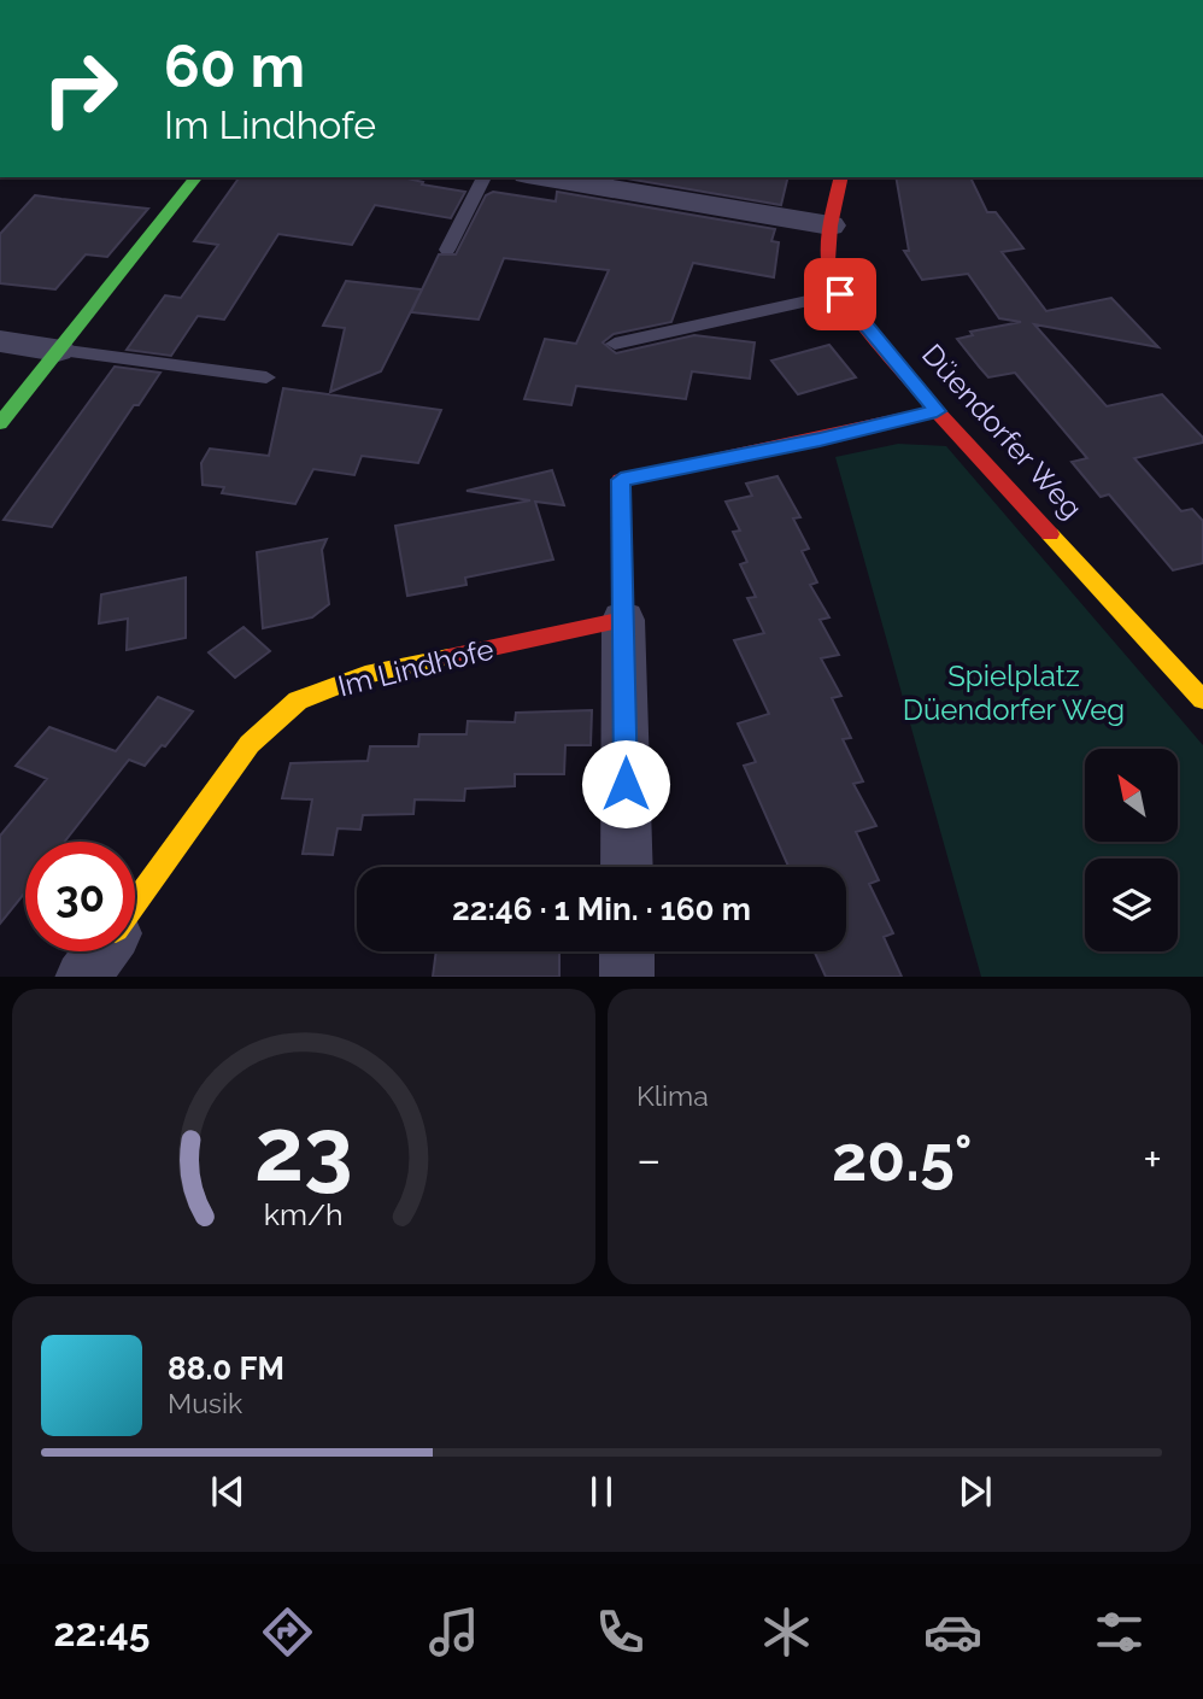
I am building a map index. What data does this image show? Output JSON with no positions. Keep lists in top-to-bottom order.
{
  "streets": {
    "street": ["Düendorfer Weg", "Im Lindhofe"]
  },
  "parks": ["Spielplatz Düendorfer Weg"],
  "north": "top left",
  "page": {
    "turn": ["60 m", "Im Lindhofe"],
    "limit": "30",
    "trip": "22:46 · 1 Min. · 160 m",
    "tile": "Klima",
    "heat": ["−", "20.5°", "+"],
    "song": ["88.0 FM", "Musik"],
    "tabs": "22:45",
    "gauge": ["23", "km/h"]
  }
}
